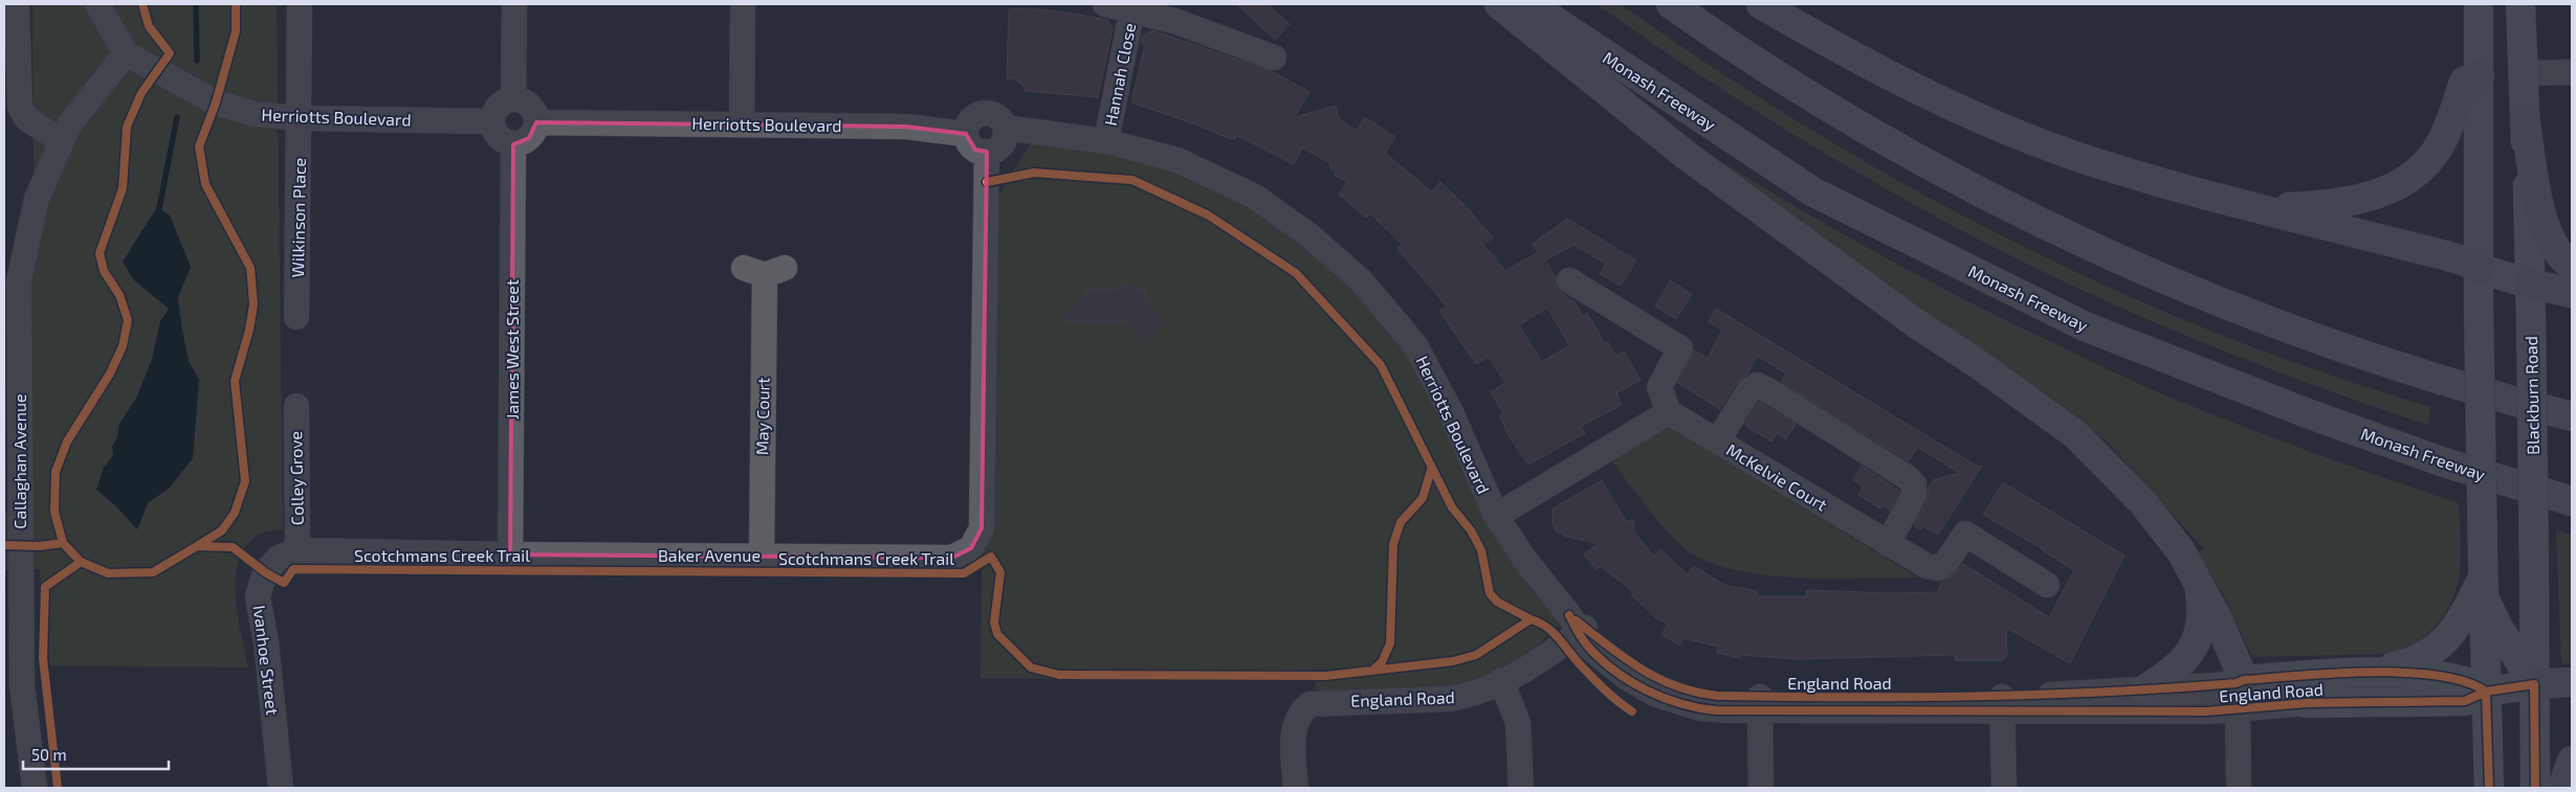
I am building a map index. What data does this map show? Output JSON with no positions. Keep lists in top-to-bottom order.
{
  "streets": {
    "highway": ["Monash Freeway"],
    "main road": ["Blackburn Road", "England Road"],
    "street": [
      "Hannah Close",
      "Herriotts Boulevard",
      "Wilkinson Place",
      "James West Street",
      "May Court",
      "Callaghan Avenue",
      "McKelvie Court",
      "Colley Grove",
      "Baker Avenue",
      "Ivanhoe Street"
    ],
    "cycle path": ["Scotchmans Creek Trail"]
  },
  "crossings": [
    ["Hannah Close", "Herriotts Boulevard"],
    ["Herriotts Boulevard", "Wilkinson Place"],
    ["Herriotts Boulevard", "James West Street"],
    ["Herriotts Boulevard", "Callaghan Avenue"],
    ["Herriotts Boulevard", "Baker Avenue"],
    ["Herriotts Boulevard", "England Road"],
    ["James West Street", "Baker Avenue"],
    ["Blackburn Road", "England Road"],
    ["May Court", "Baker Avenue"],
    ["Colley Grove", "Baker Avenue"],
    ["Colley Grove", "Ivanhoe Street"],
    ["Baker Avenue", "Ivanhoe Street"]
  ],
  "scale_bar": "50 m"
}
